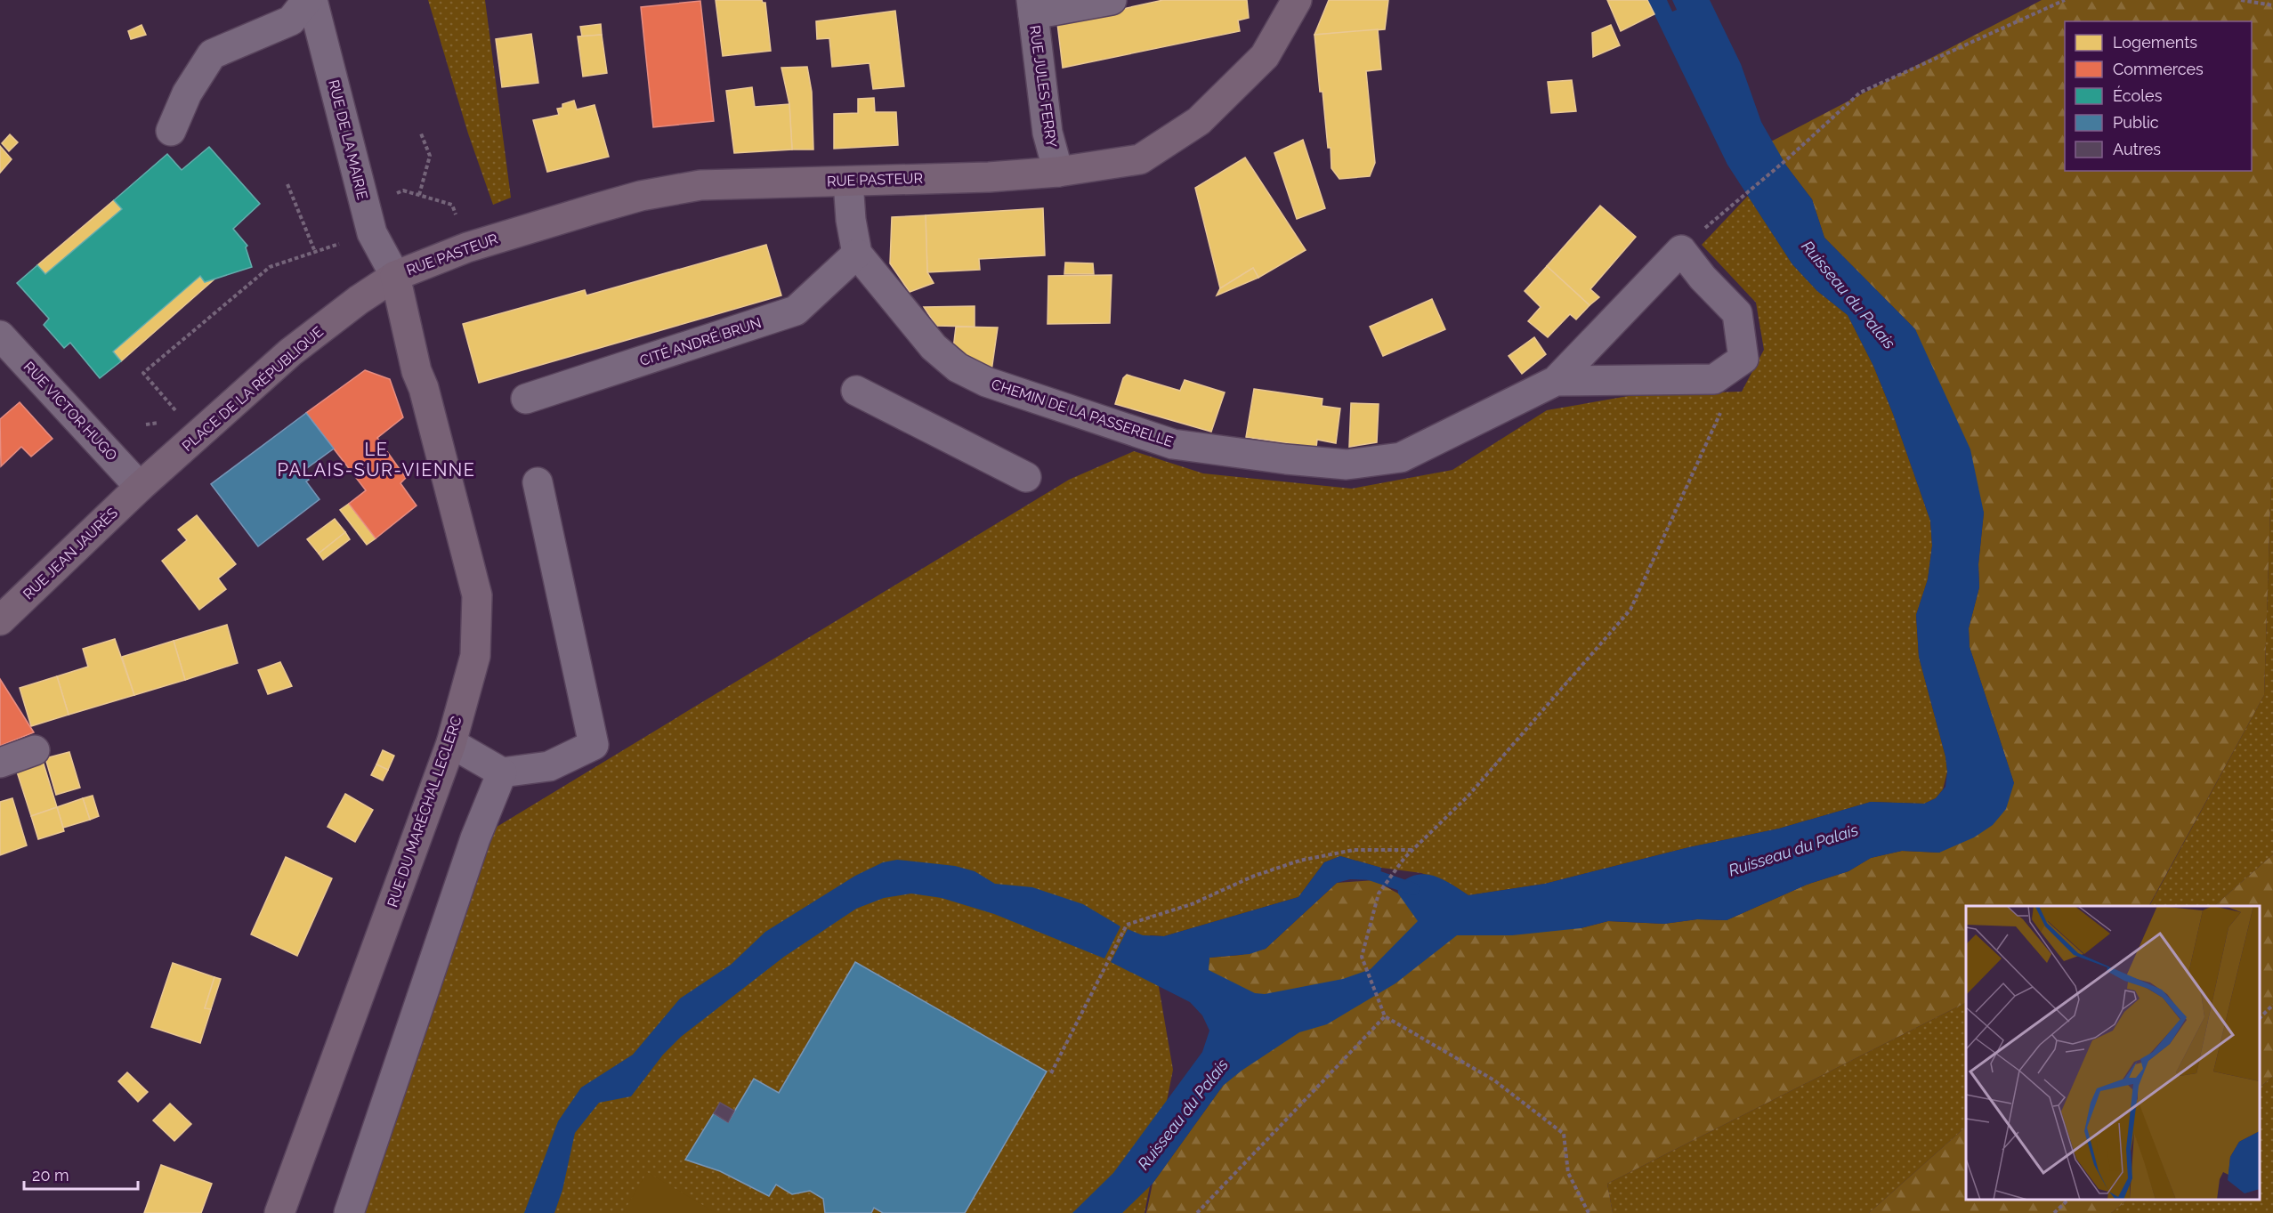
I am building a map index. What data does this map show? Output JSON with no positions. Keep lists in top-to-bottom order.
{
  "streets": {
    "main road": [
      "RUE PASTEUR",
      "PLACE DE LA RÉPUBLIQUE",
      "RUE JEAN JAURÈS",
      "RUE DU MARÉCHAL LECLERC"
    ],
    "street": [
      "RUE JULES FERRY",
      "RUE DE LA MAIRIE",
      "CITÉ ANDRÉ BRUN",
      "RUE VICTOR HUGO",
      "CHEMIN DE LA PASSERELLE"
    ]
  },
  "crossings": [
    ["RUE JULES FERRY", "RUE PASTEUR"],
    ["RUE DE LA MAIRIE", "RUE PASTEUR"],
    ["RUE DE LA MAIRIE", "PLACE DE LA RÉPUBLIQUE"],
    ["RUE DE LA MAIRIE", "RUE DU MARÉCHAL LECLERC"],
    ["RUE PASTEUR", "PLACE DE LA RÉPUBLIQUE"],
    ["RUE PASTEUR", "CHEMIN DE LA PASSERELLE"],
    ["RUE PASTEUR", "RUE DU MARÉCHAL LECLERC"],
    ["CITÉ ANDRÉ BRUN", "CHEMIN DE LA PASSERELLE"],
    ["PLACE DE LA RÉPUBLIQUE", "RUE VICTOR HUGO"],
    ["PLACE DE LA RÉPUBLIQUE", "RUE JEAN JAURÈS"],
    ["PLACE DE LA RÉPUBLIQUE", "RUE DU MARÉCHAL LECLERC"],
    ["RUE VICTOR HUGO", "RUE JEAN JAURÈS"]
  ],
  "districts": ["LE PALAIS-SUR-VIENNE"],
  "water": ["Ruisseau du Palais"],
  "legend": [
    "Logements",
    "Commerces",
    "Écoles",
    "Public",
    "Autres"
  ],
  "scale_bar": "20 m"
}
